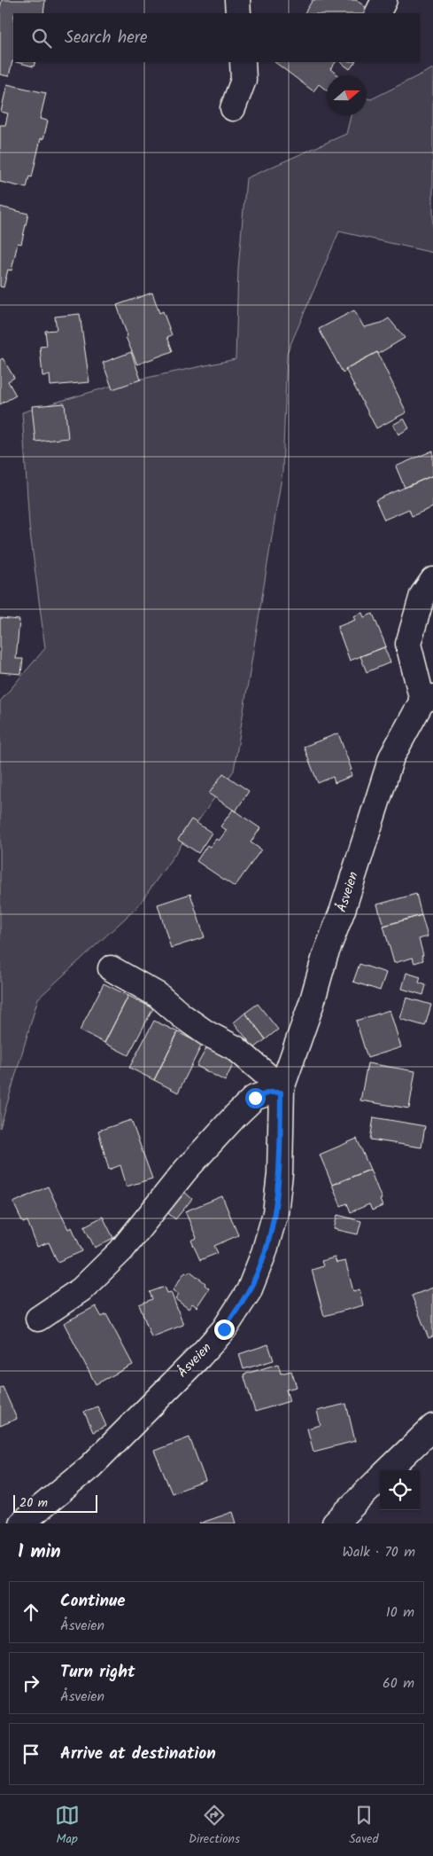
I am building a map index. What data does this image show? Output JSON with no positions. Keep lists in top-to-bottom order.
{
  "streets": {
    "street": ["Åsveien"]
  },
  "scale_bar": "20 m",
  "north": "right",
  "page": {
    "search": "Search here",
    "scale": "20 m",
    "heading": ["1 min", "Walk · 70 m"],
    "list": [
      ["Continue", "Åsveien", "10 m"],
      ["Turn right", "Åsveien", "60 m"],
      "Arrive at destination"
    ],
    "nav": ["Map", "Directions", "Saved"]
  }
}
